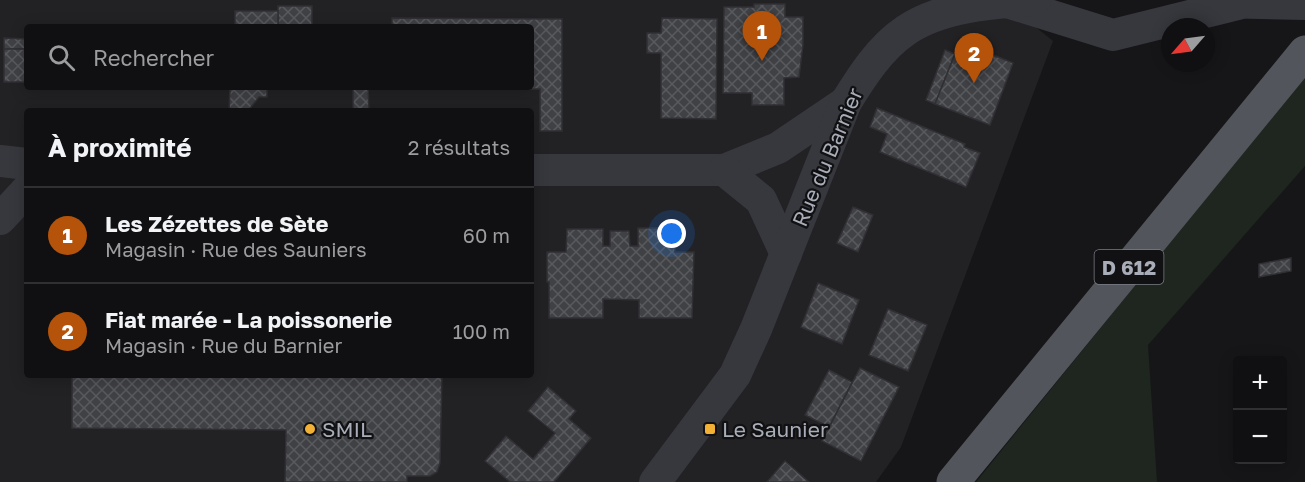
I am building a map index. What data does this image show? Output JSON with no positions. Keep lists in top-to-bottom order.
{
  "streets": {
    "main road": ["D 612"],
    "street": ["Rue du Barnier"]
  },
  "places": {
    "other": ["SMIL"],
    "transit": ["Le Saunier"]
  },
  "north": "bottom left",
  "page": {
    "pins": ["1", "2"],
    "search": "Rechercher",
    "heading": ["À proximité", "2 résultats"],
    "list": [
      {
        "mark": "1",
        "name": "Les Zézettes de Sète",
        "note": "Magasin · Rue des Sauniers",
        "value": "60 m"
      },
      {
        "mark": "2",
        "name": "Fiat marée - La poissonerie",
        "note": "Magasin · Rue du Barnier",
        "value": "100 m"
      }
    ],
    "map_buttons": ["+", "−"]
  }
}
